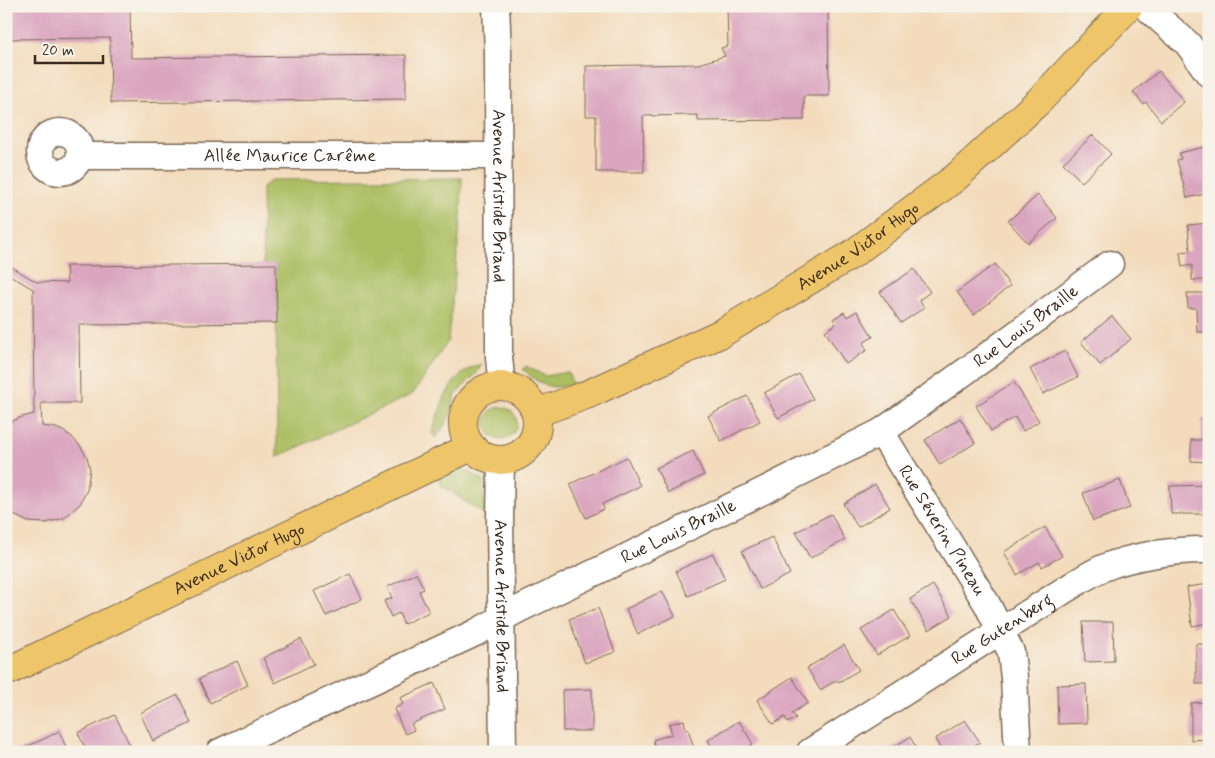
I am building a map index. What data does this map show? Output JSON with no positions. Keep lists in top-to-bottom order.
{
  "streets": {
    "main road": ["Avenue Victor Hugo"],
    "street": [
      "Allée Maurice Carême",
      "Avenue Aristide Briand",
      "Rue Louis Braille",
      "Rue Séverin Pineau",
      "Rue Gutenberg"
    ]
  },
  "crossings": [
    ["Allée Maurice Carême", "Avenue Aristide Briand"],
    ["Avenue Aristide Briand", "Avenue Victor Hugo"],
    ["Avenue Aristide Briand", "Rue Louis Braille"],
    ["Rue Louis Braille", "Rue Séverin Pineau"],
    ["Rue Séverin Pineau", "Rue Gutenberg"]
  ],
  "scale_bar": "20 m"
}
